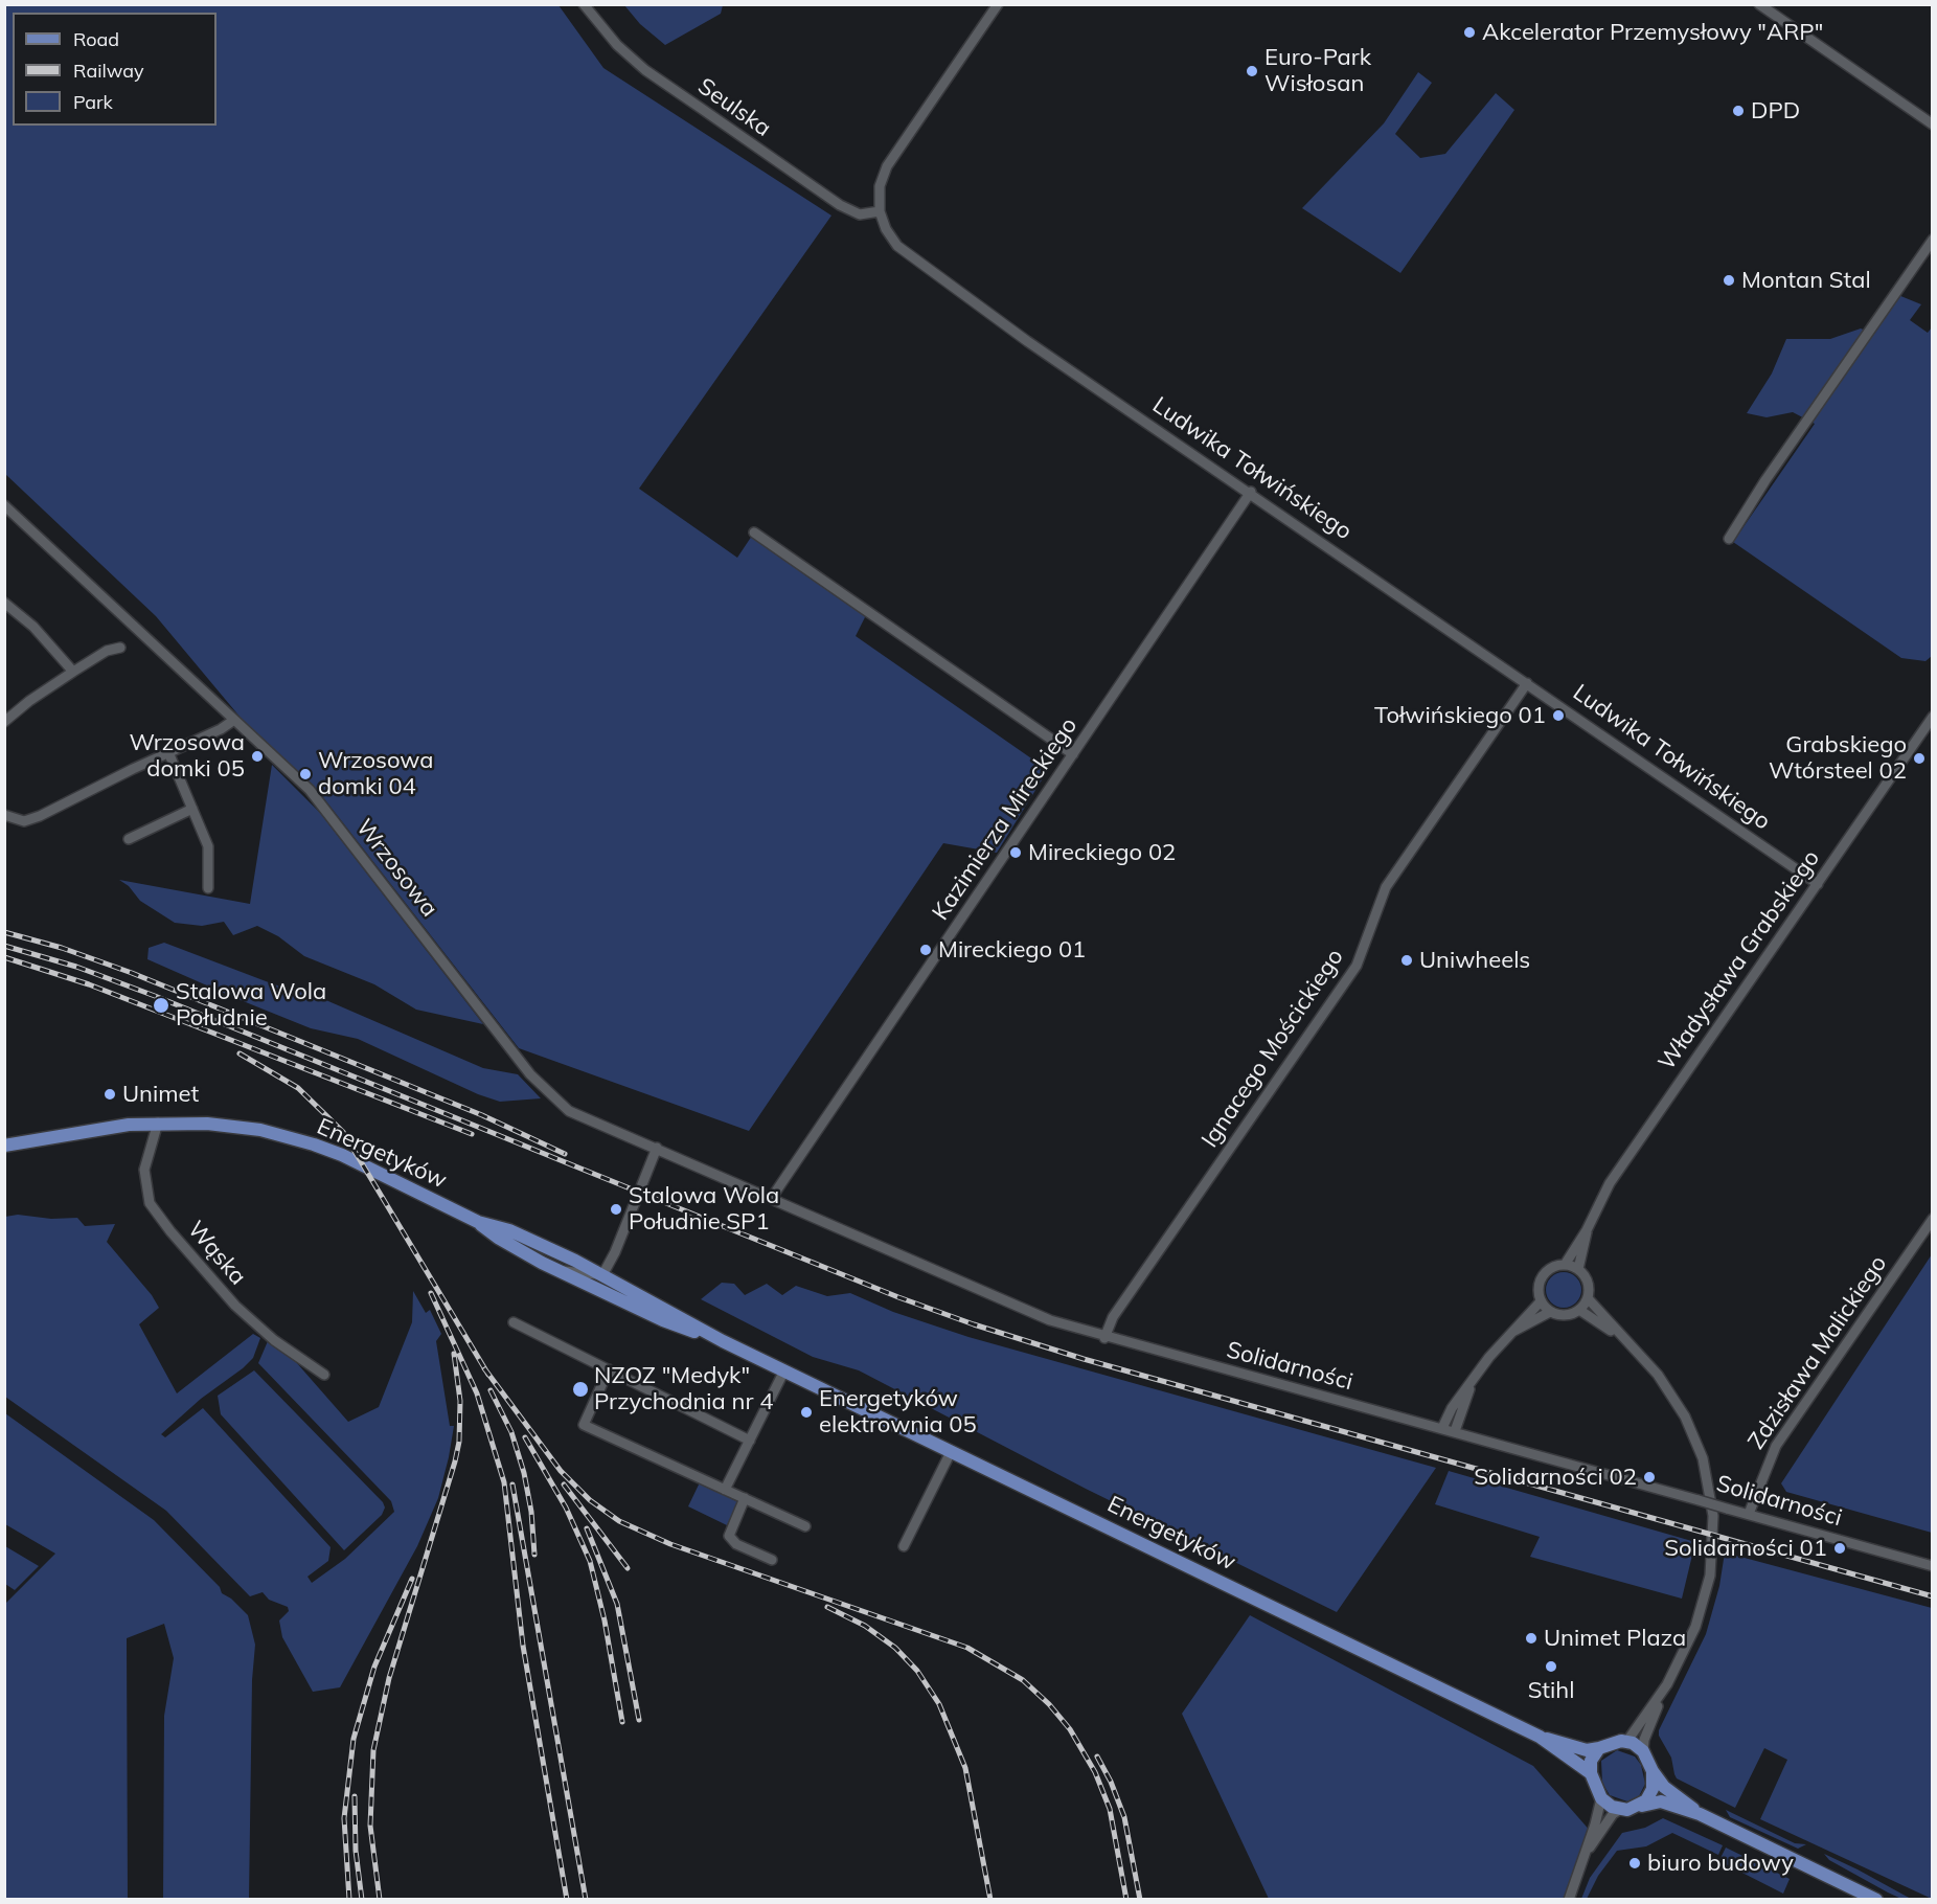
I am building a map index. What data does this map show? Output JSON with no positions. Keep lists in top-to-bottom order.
{
  "streets": {
    "main road": ["Energetyków"],
    "street": [
      "Seulska",
      "Ludwika Tołwińskiego",
      "Kazimierza Mireckiego",
      "Wrzosowa",
      "Władysława Grabskiego",
      "Ignacego Mościckiego",
      "Wąska",
      "Zdzisława Malickiego",
      "Solidarności"
    ]
  },
  "crossings": [
    ["Seulska", "Ludwika Tołwińskiego"],
    ["Ludwika Tołwińskiego", "Kazimierza Mireckiego"],
    ["Ludwika Tołwińskiego", "Władysława Grabskiego"],
    ["Ludwika Tołwińskiego", "Ignacego Mościckiego"],
    ["Kazimierza Mireckiego", "Solidarności"],
    ["Wrzosowa", "Solidarności"],
    ["Ignacego Mościckiego", "Solidarności"],
    ["Energetyków", "Wąska"],
    ["Zdzisława Malickiego", "Solidarności"]
  ],
  "places": [
    "Akcelerator Przemysłowy \"ARP\"",
    "Euro-Park Wisłosan",
    "DPD",
    "Montan Stal",
    "Tołwińskiego 01",
    "Wrzosowa domki 05",
    "Grabskiego Wtórsteel 02",
    "Wrzosowa domki 04",
    "Mireckiego 02",
    "Mireckiego 01",
    "Uniwheels",
    "Stalowa Wola Południe",
    "Unimet",
    "Stalowa Wola Południe SP1",
    "NZOZ \"Medyk\" Przychodnia nr 4",
    "Energetyków elektrownia 05",
    "Solidarności 02",
    "Solidarności 01",
    "Unimet Plaza",
    "Stihl",
    "biuro budowy"
  ],
  "legend": ["Road", "Railway", "Park"]
}
